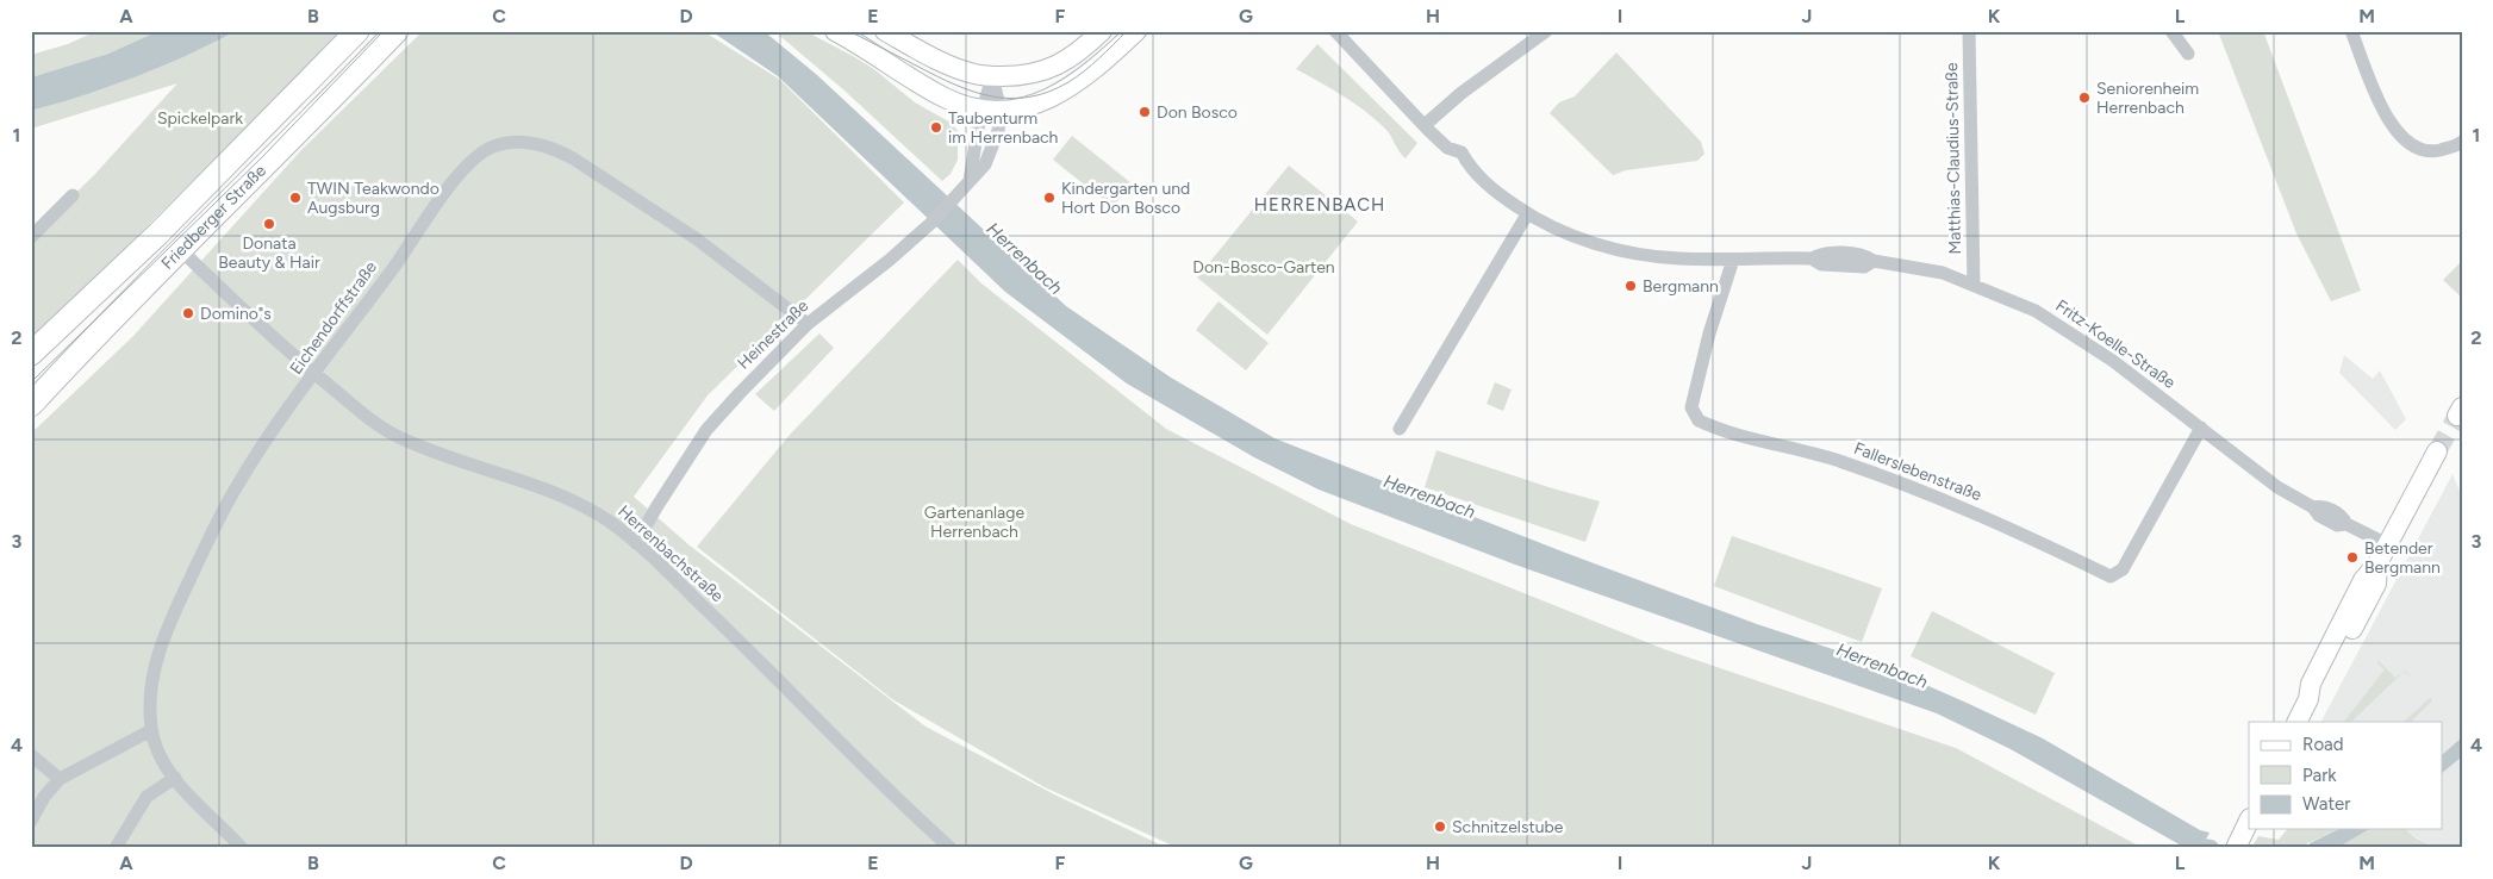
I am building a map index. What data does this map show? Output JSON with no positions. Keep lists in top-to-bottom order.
{
  "streets": {
    "main road": ["Friedberger Straße"],
    "street": [
      "Matthias-Claudius-Straße",
      "Eichendorffstraße",
      "Heinestraße",
      "Fritz-Koelle-Straße",
      "Fallerslebenstraße",
      "Herrenbachstraße"
    ]
  },
  "crossings": [
    ["Matthias-Claudius-Straße", "Fritz-Koelle-Straße"],
    ["Friedberger Straße", "Herrenbachstraße"],
    ["Eichendorffstraße", "Heinestraße"],
    ["Eichendorffstraße", "Herrenbachstraße"],
    ["Heinestraße", "Herrenbachstraße"],
    ["Fritz-Koelle-Straße", "Fallerslebenstraße"]
  ],
  "districts": ["HERRENBACH"],
  "water": ["Herrenbach"],
  "parks": ["Spickelpark", "Don-Bosco-Garten", "Gartenanlage Herrenbach"],
  "places": [
    "Seniorenheim Herrenbach",
    "Don Bosco",
    "Taubenturm im Herrenbach",
    "TWIN Teakwondo Augsburg",
    "Kindergarten und Hort Don Bosco",
    "Donata Beauty & Hair",
    "Bergmann",
    "Domino\"s",
    "Betender Bergmann",
    "Schnitzelstube"
  ],
  "legend": ["Road", "Park", "Water"],
  "grid": {
    "columns": [
      "A",
      "B",
      "C",
      "D",
      "E",
      "F",
      "G",
      "H",
      "I",
      "J",
      "K",
      "L",
      "M"
    ],
    "rows": [
      "1",
      "2",
      "3",
      "4"
    ]
  }
}
